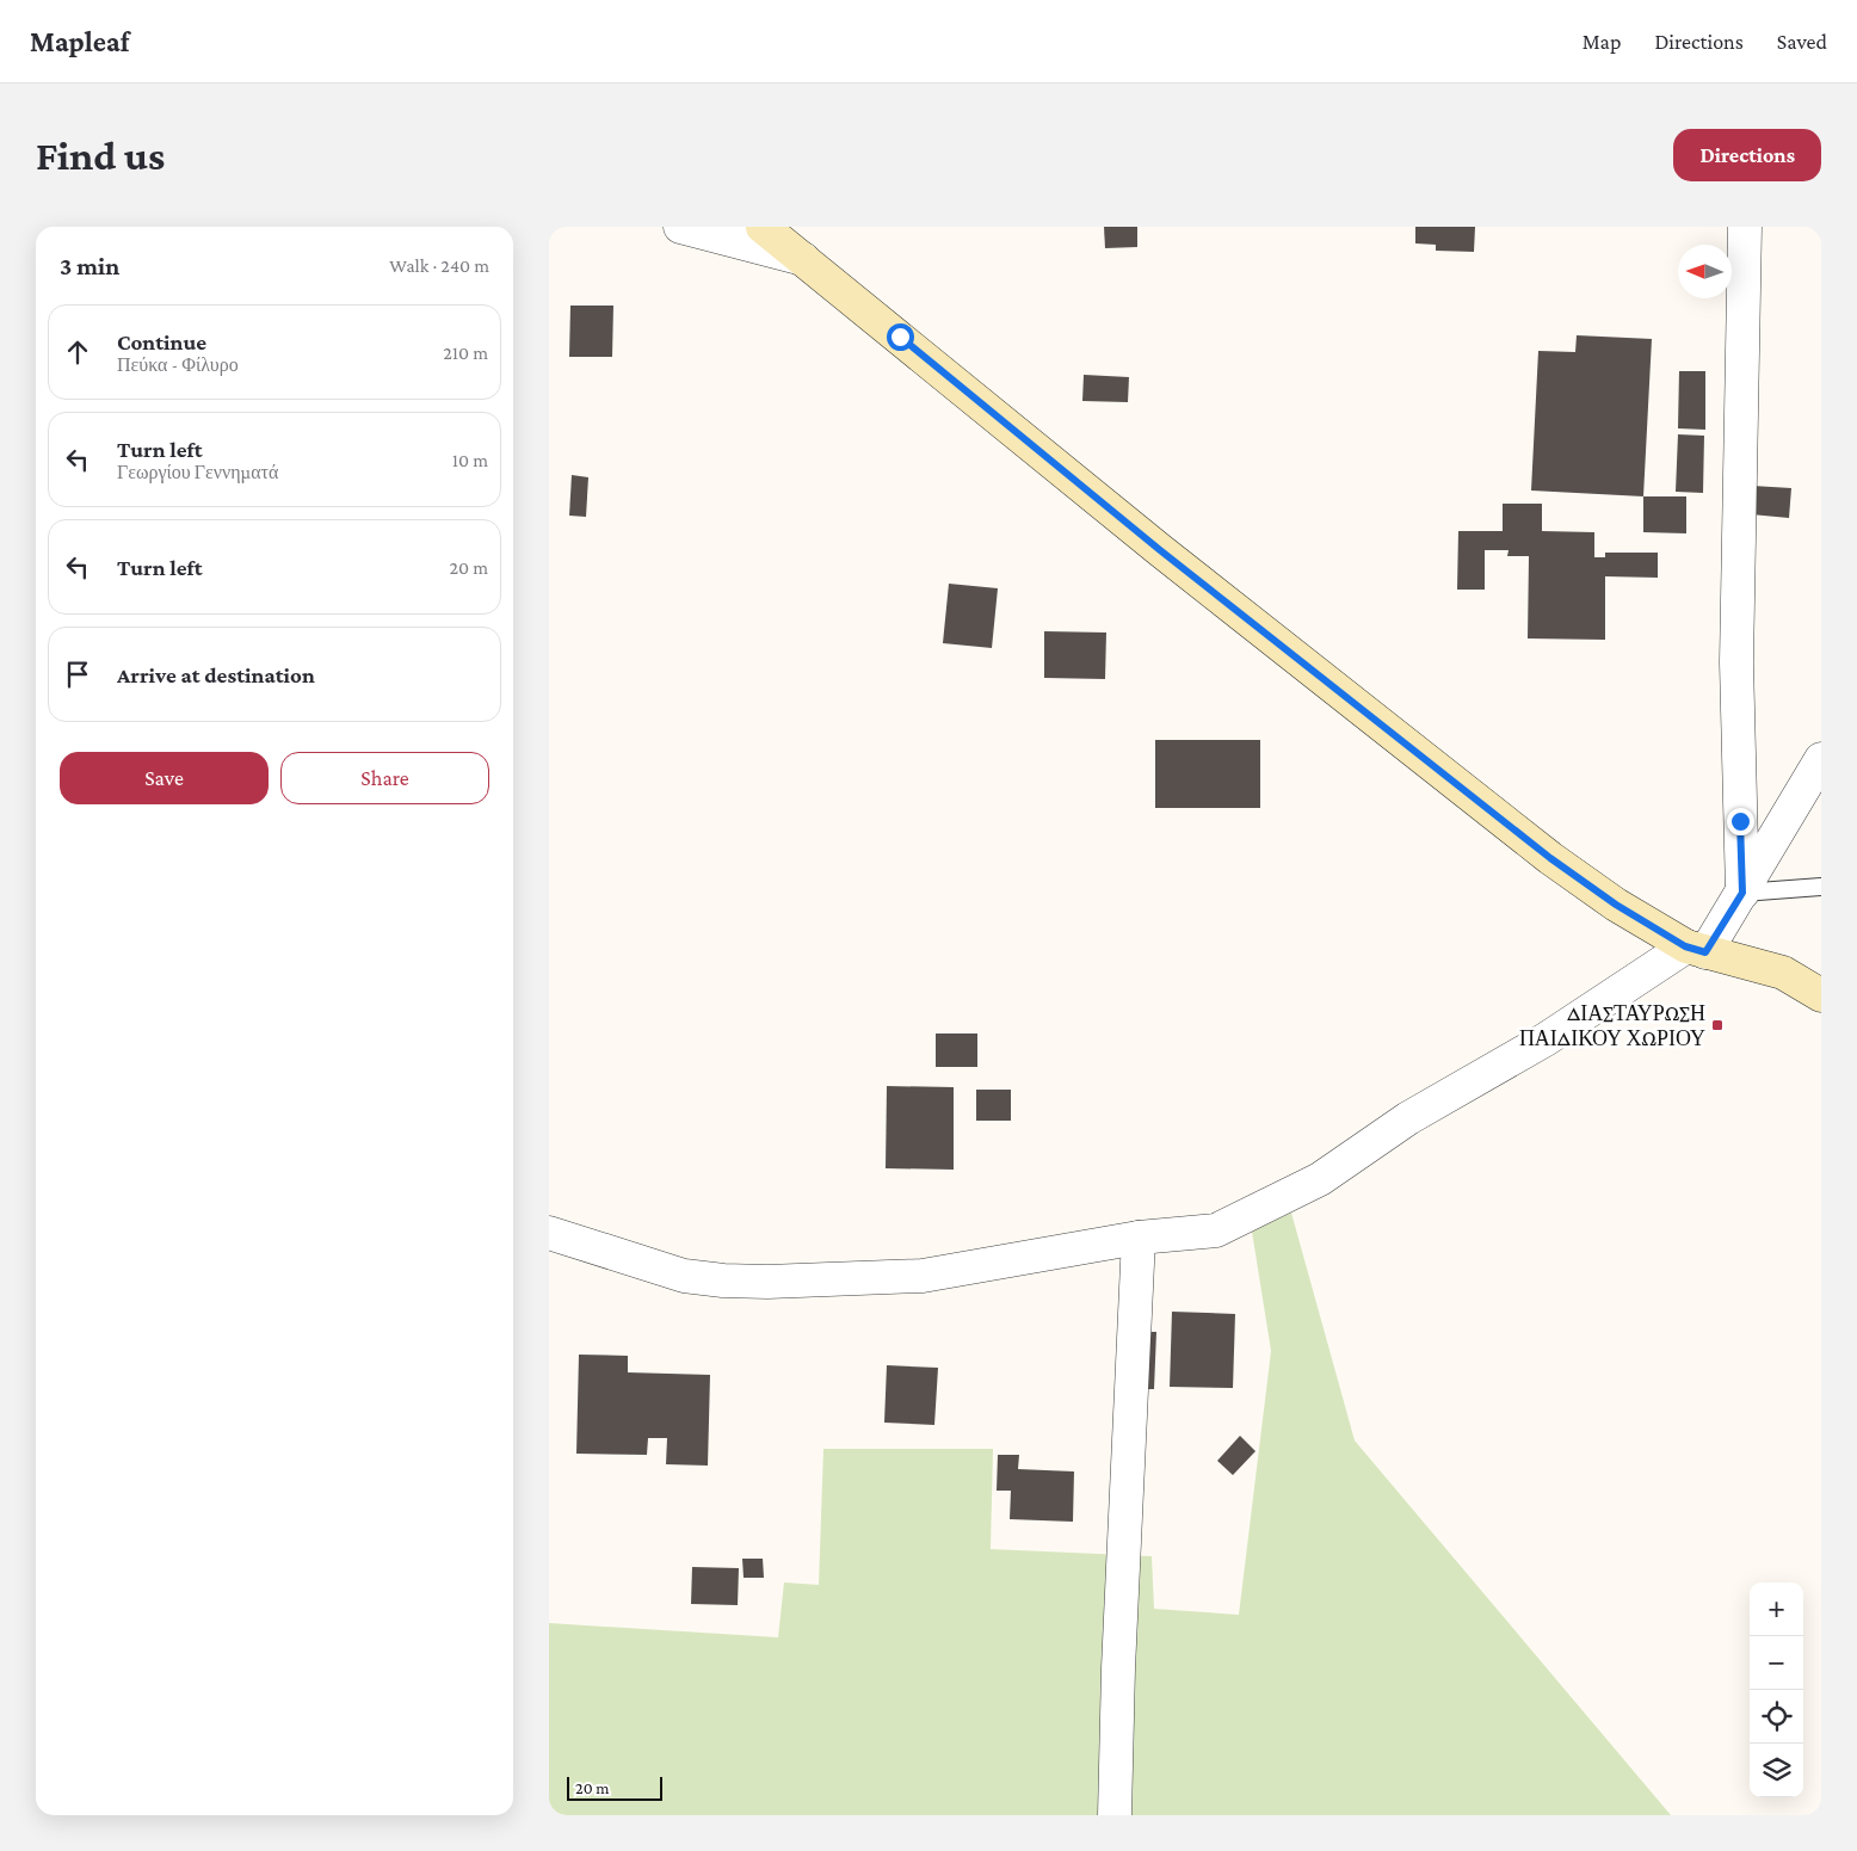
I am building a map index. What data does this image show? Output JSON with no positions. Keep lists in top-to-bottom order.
{
  "places": {
    "transit": ["ΔΙΑΣΤΑΥΡΩΣΗ ΠΑΙΔΙΚΟΥ ΧΩΡΙΟΥ"]
  },
  "scale_bar": "20 m",
  "north": "left",
  "page": {
    "header": "Mapleaf",
    "nav": ["Map", "Directions", "Saved"],
    "buttons": [
      "Directions",
      ["Save", "Share"]
    ],
    "title": "Find us",
    "heading": ["3 min", "Walk · 240 m"],
    "list": [
      ["Continue", "Πεύκα - Φίλυρο", "210 m"],
      ["Turn left", "Γεωργίου Γεννηματά", "10 m"],
      ["Turn left", "20 m"],
      "Arrive at destination"
    ],
    "map_buttons": ["+", "−"],
    "scale": "20 m"
  }
}
